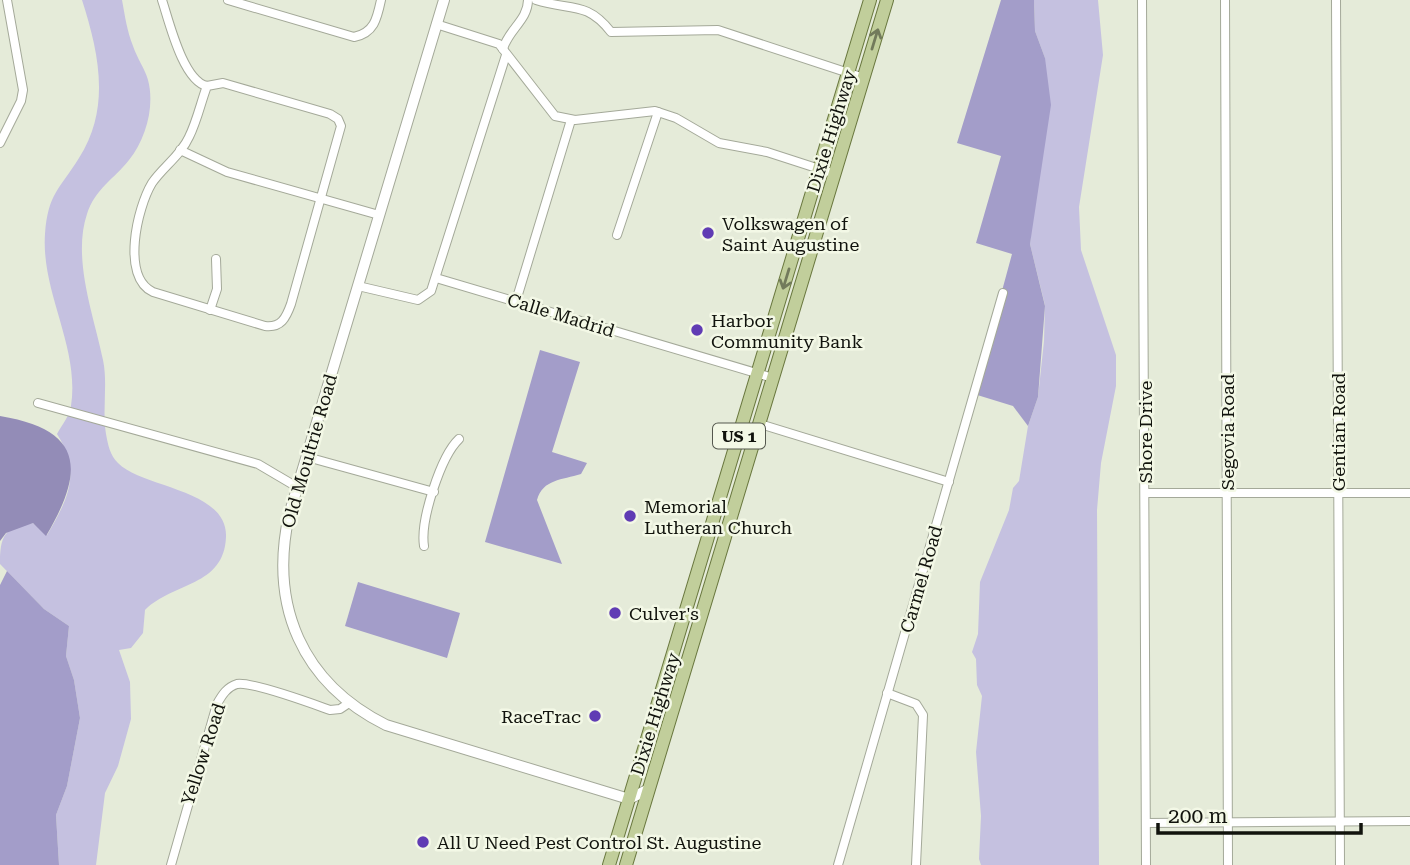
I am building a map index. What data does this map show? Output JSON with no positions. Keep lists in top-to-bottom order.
{
  "streets": {
    "main road": ["Dixie Highway", "US 1", "Old Moultrie Road"],
    "street": [
      "Calle Madrid",
      "Shore Drive",
      "Segovia Road",
      "Gentian Road",
      "Carmel Road",
      "Yellow Road"
    ]
  },
  "crossings": [
    ["Dixie Highway", "Calle Madrid"],
    ["Dixie Highway", "Old Moultrie Road"],
    ["Calle Madrid", "US 1"],
    ["Old Moultrie Road", "Yellow Road"]
  ],
  "places": [
    "Volkswagen of Saint Augustine",
    "Harbor Community Bank",
    "Memorial Lutheran Church",
    "Culver's",
    "RaceTrac",
    "All U Need Pest Control St. Augustine"
  ],
  "scale_bar": "200 m"
}
